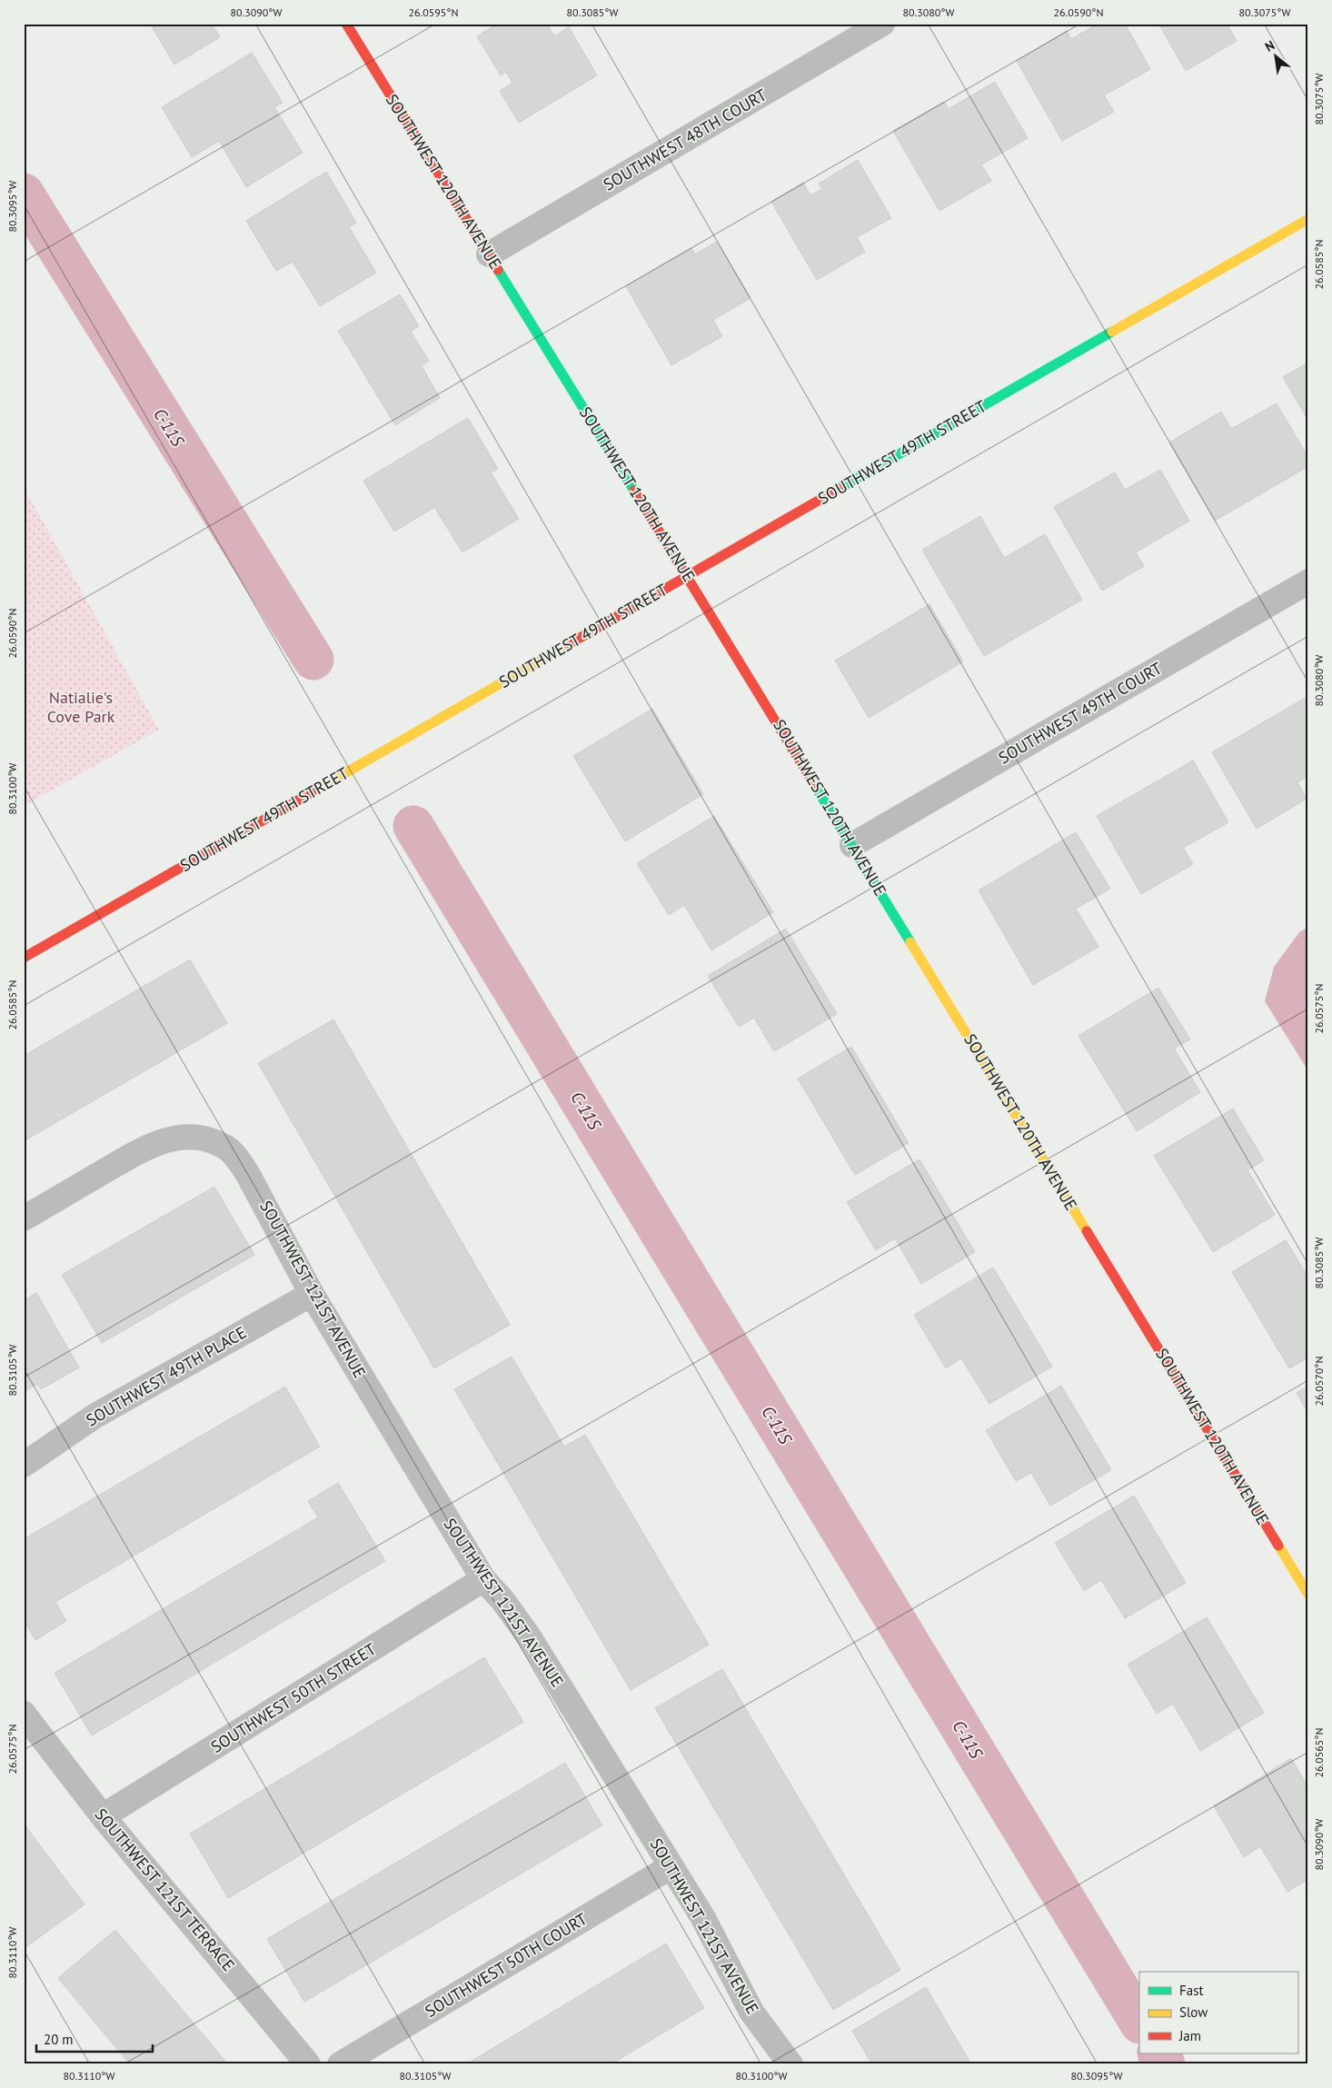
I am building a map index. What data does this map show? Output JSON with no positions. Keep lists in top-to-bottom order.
{
  "streets": {
    "street": [
      "SOUTHWEST 48TH COURT",
      "SOUTHWEST 120TH AVENUE",
      "SOUTHWEST 49TH STREET",
      "SOUTHWEST 49TH COURT",
      "SOUTHWEST 121ST AVENUE",
      "SOUTHWEST 49TH PLACE",
      "SOUTHWEST 50TH STREET",
      "SOUTHWEST 121ST TERRACE",
      "SOUTHWEST 50TH COURT"
    ]
  },
  "crossings": [
    ["SOUTHWEST 48TH COURT", "SOUTHWEST 120TH AVENUE"],
    ["SOUTHWEST 120TH AVENUE", "SOUTHWEST 49TH STREET"],
    ["SOUTHWEST 120TH AVENUE", "SOUTHWEST 49TH COURT"],
    ["SOUTHWEST 121ST AVENUE", "SOUTHWEST 49TH PLACE"],
    ["SOUTHWEST 121ST AVENUE", "SOUTHWEST 50TH STREET"],
    ["SOUTHWEST 121ST AVENUE", "SOUTHWEST 50TH COURT"],
    ["SOUTHWEST 50TH STREET", "SOUTHWEST 121ST TERRACE"]
  ],
  "water": ["C-11S"],
  "parks": ["Natialie's Cove Park"],
  "legend": ["Fast", "Slow", "Jam"],
  "scale_bar": "20 m",
  "north": "top left",
  "coordinates": [
    "80.3090°W",
    "26.0595°N",
    "80.3085°W",
    "80.3080°W",
    "26.0590°N",
    "80.3075°W",
    "80.3095°W",
    "26.0585°N",
    "80.3100°W",
    "26.0575°N",
    "80.3105°W",
    "26.0570°N",
    "26.0565°N",
    "80.3110°W"
  ]
}
